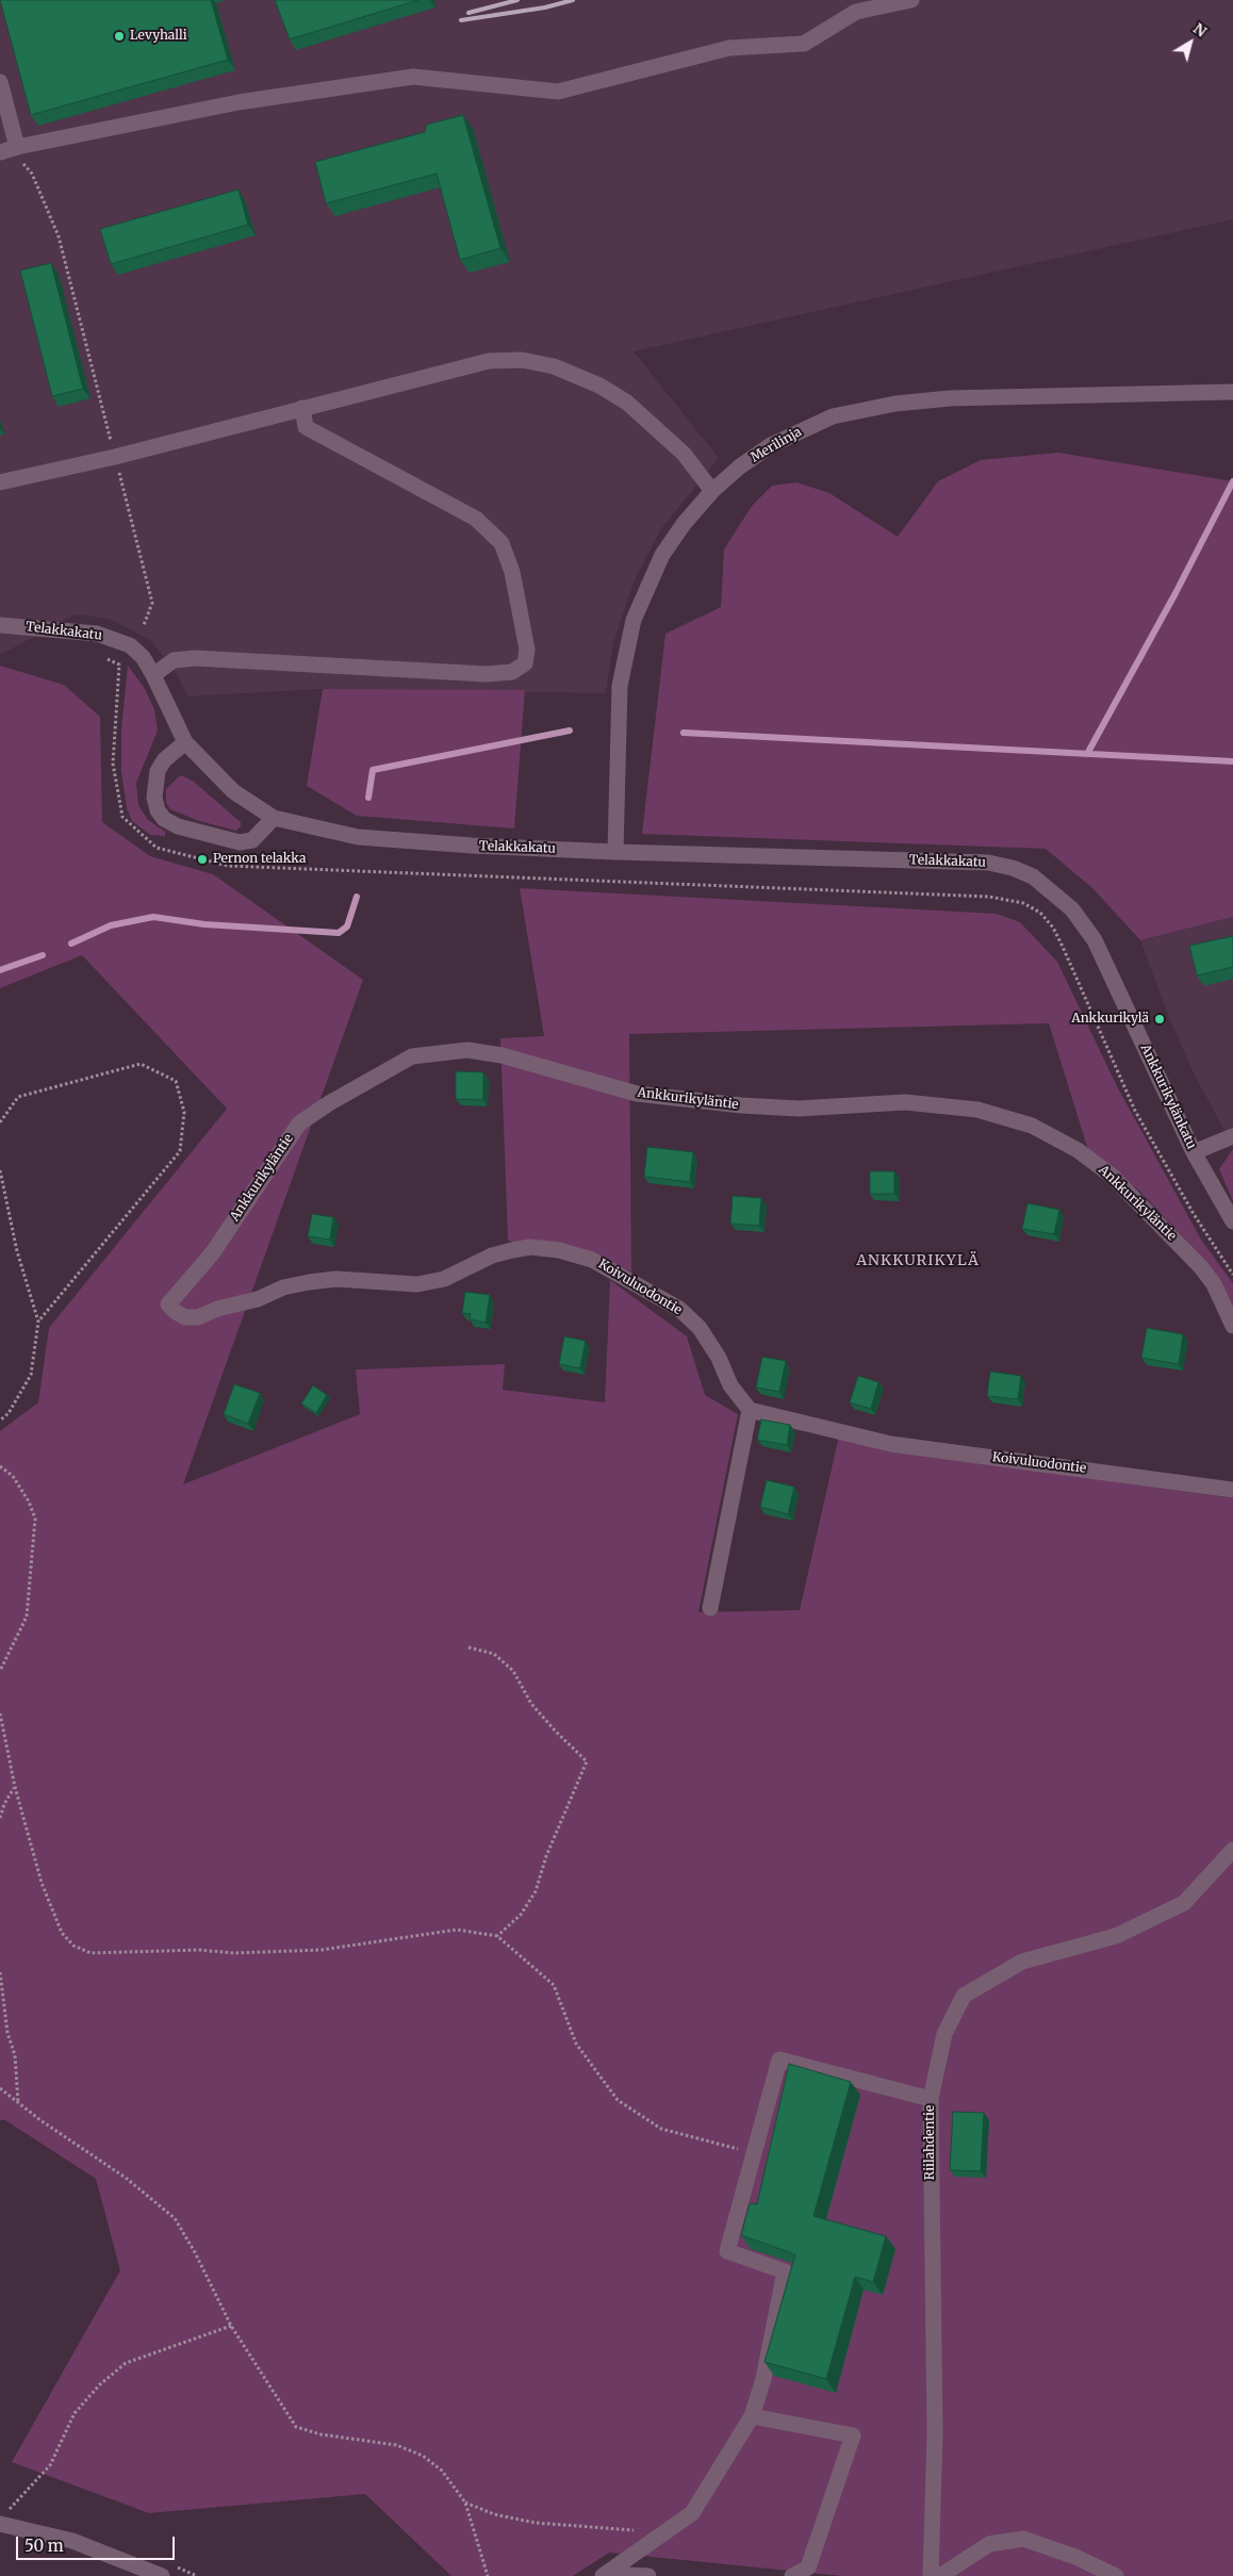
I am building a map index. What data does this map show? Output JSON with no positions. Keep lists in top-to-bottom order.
{
  "streets": {
    "street": [
      "Merilinja",
      "Telakkakatu",
      "Ankkurikylänkatu",
      "Ankkurikyläntie",
      "Koivuluodontie",
      "Riilahdentie"
    ]
  },
  "crossings": [
    ["Merilinja", "Telakkakatu"],
    ["Telakkakatu", "Ankkurikylänkatu"],
    ["Ankkurikyläntie", "Koivuluodontie"]
  ],
  "districts": ["ANKKURIKYLÄ"],
  "places": ["Levyhalli", "Pernon telakka", "Ankkurikylä"],
  "scale_bar": "50 m",
  "north": "top right"
}
